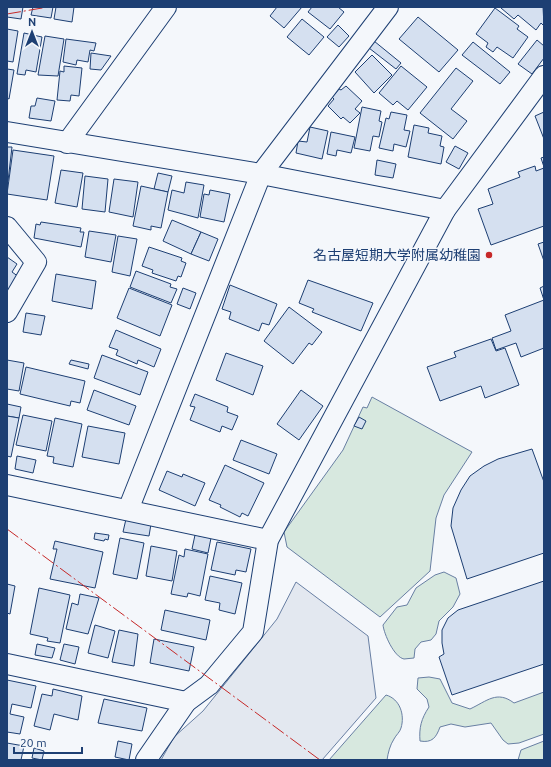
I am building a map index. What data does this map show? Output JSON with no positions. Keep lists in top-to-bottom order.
{
  "places": ["名古屋短期大学附属幼稚園"],
  "scale_bar": "20 m",
  "north": "top"
}
